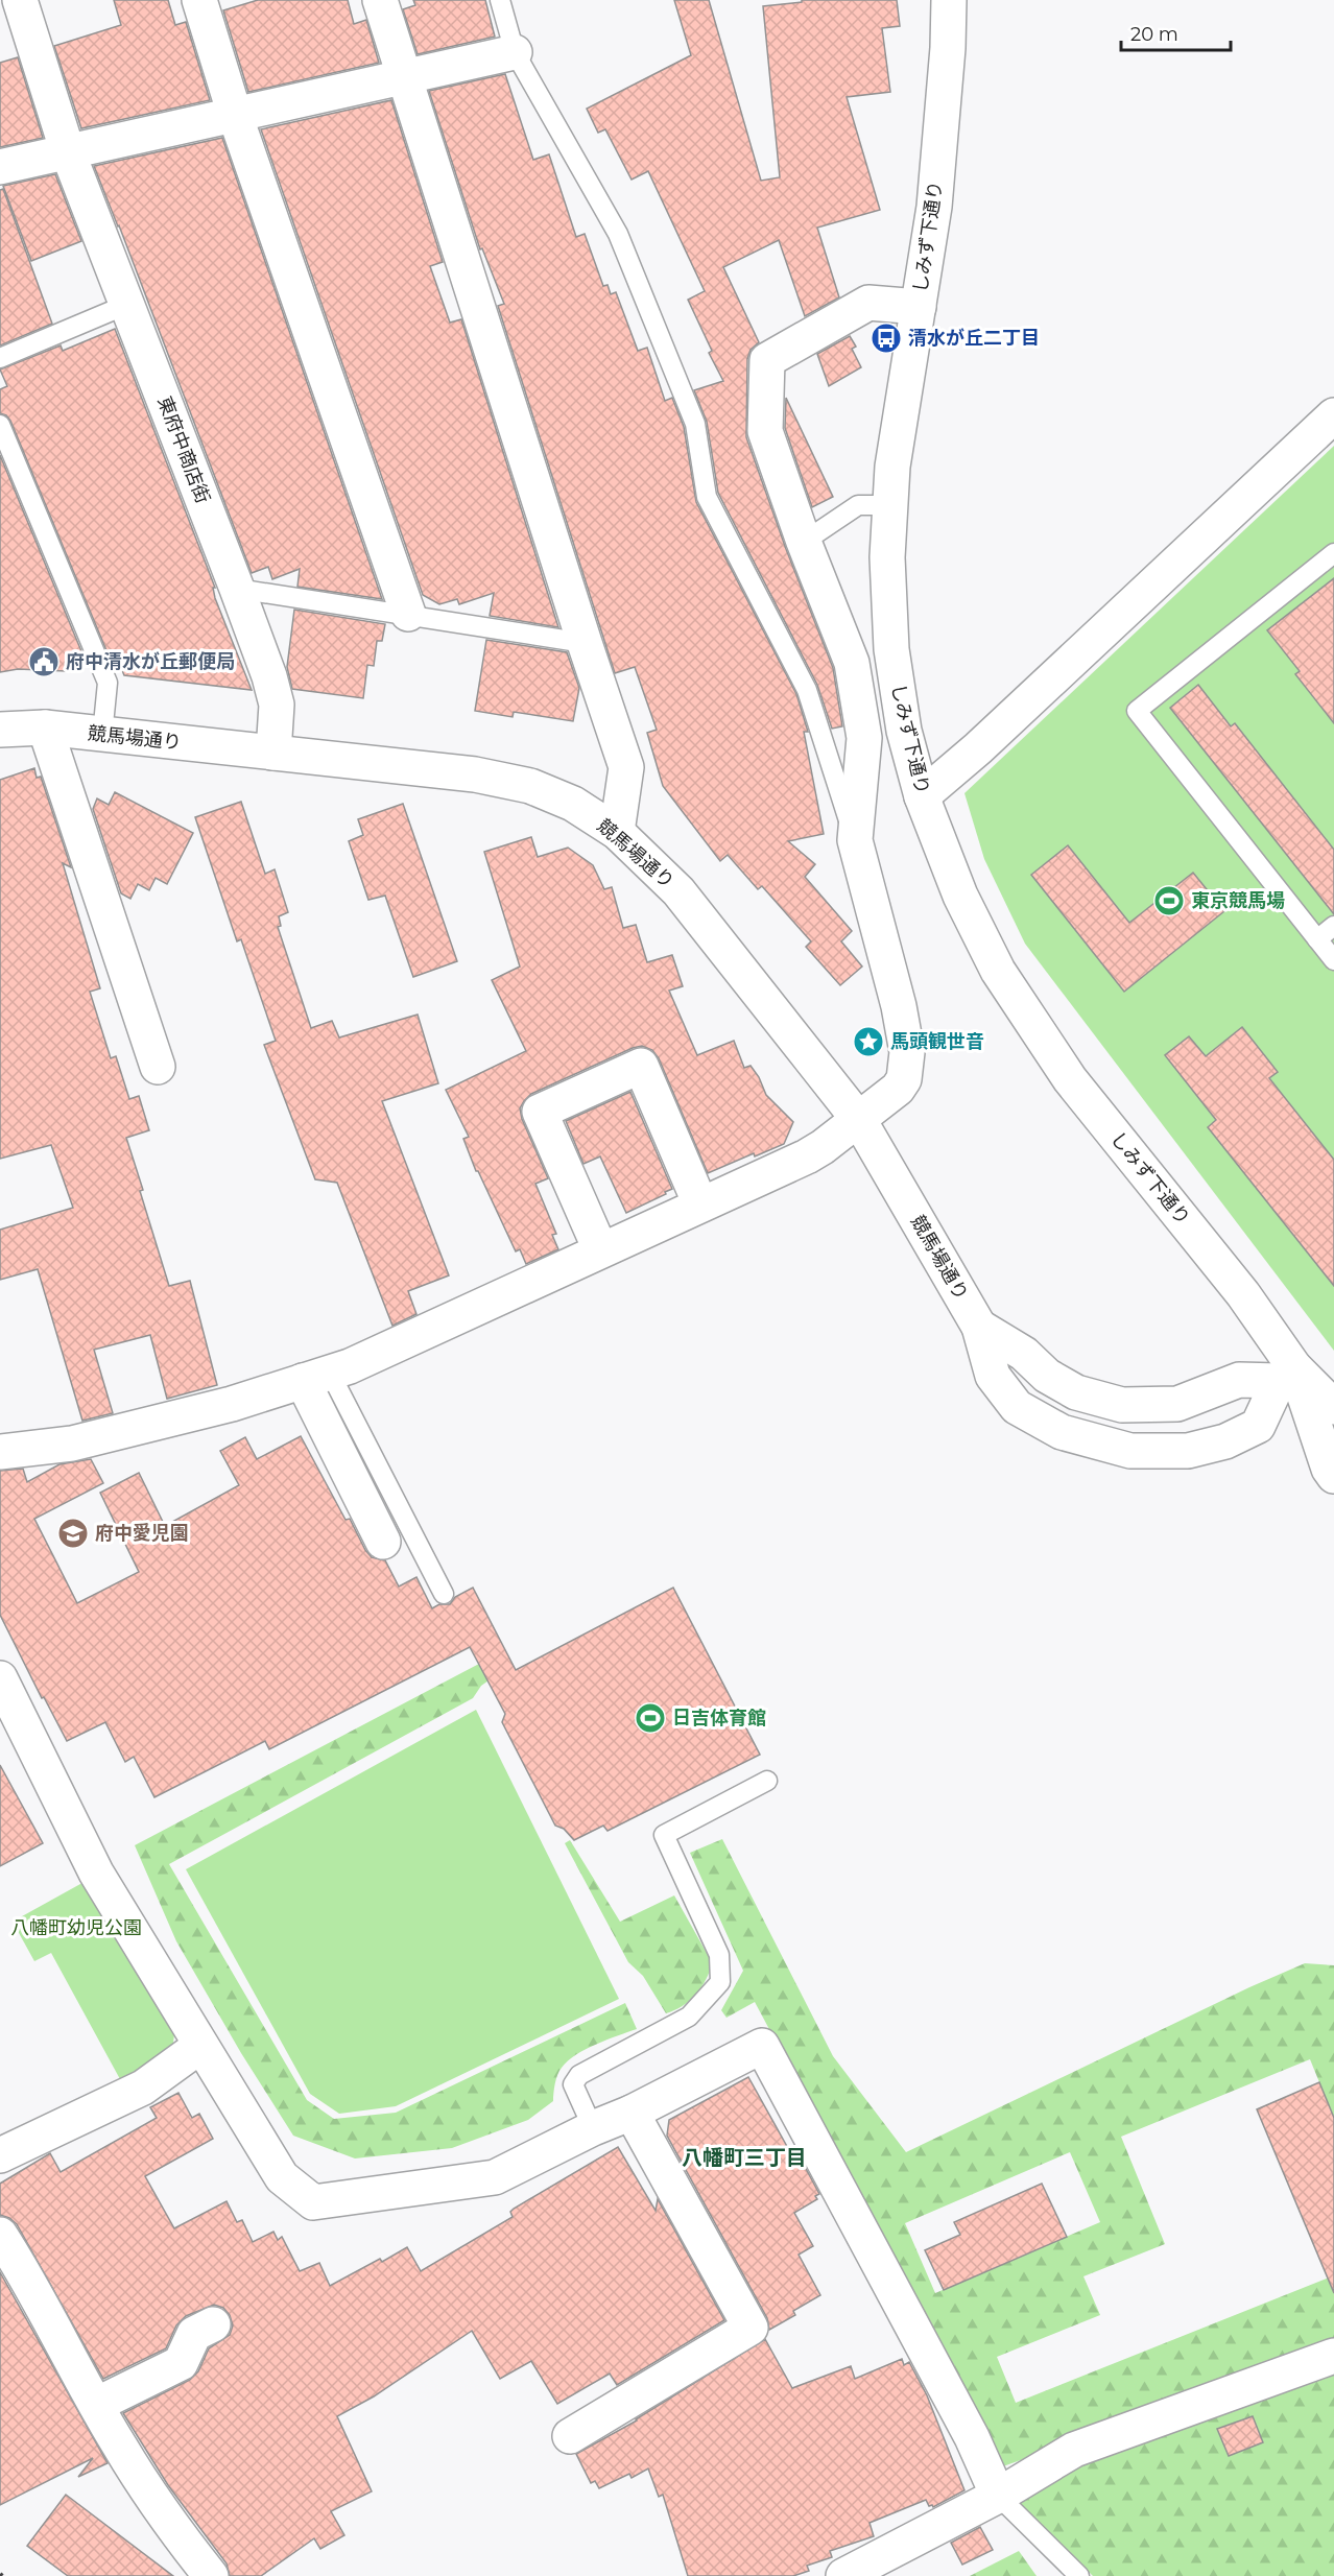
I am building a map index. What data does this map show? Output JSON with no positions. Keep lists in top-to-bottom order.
{
  "streets": {
    "street": ["しみず下通り", "東府中商店街", "競馬場通り"]
  },
  "crossings": [
    ["しみず下通り", "競馬場通り"],
    ["東府中商店街", "競馬場通り"]
  ],
  "districts": ["八幡町三丁目"],
  "parks": ["八幡町幼児公園"],
  "places": {
    "bus stop": ["清水が丘二丁目"],
    "public building": ["府中清水が丘郵便局"],
    "sports": ["東京競馬場", "日吉体育館"],
    "place": ["馬頭観世音"],
    "school or university": ["府中愛児園"]
  },
  "scale_bar": "20 m"
}
